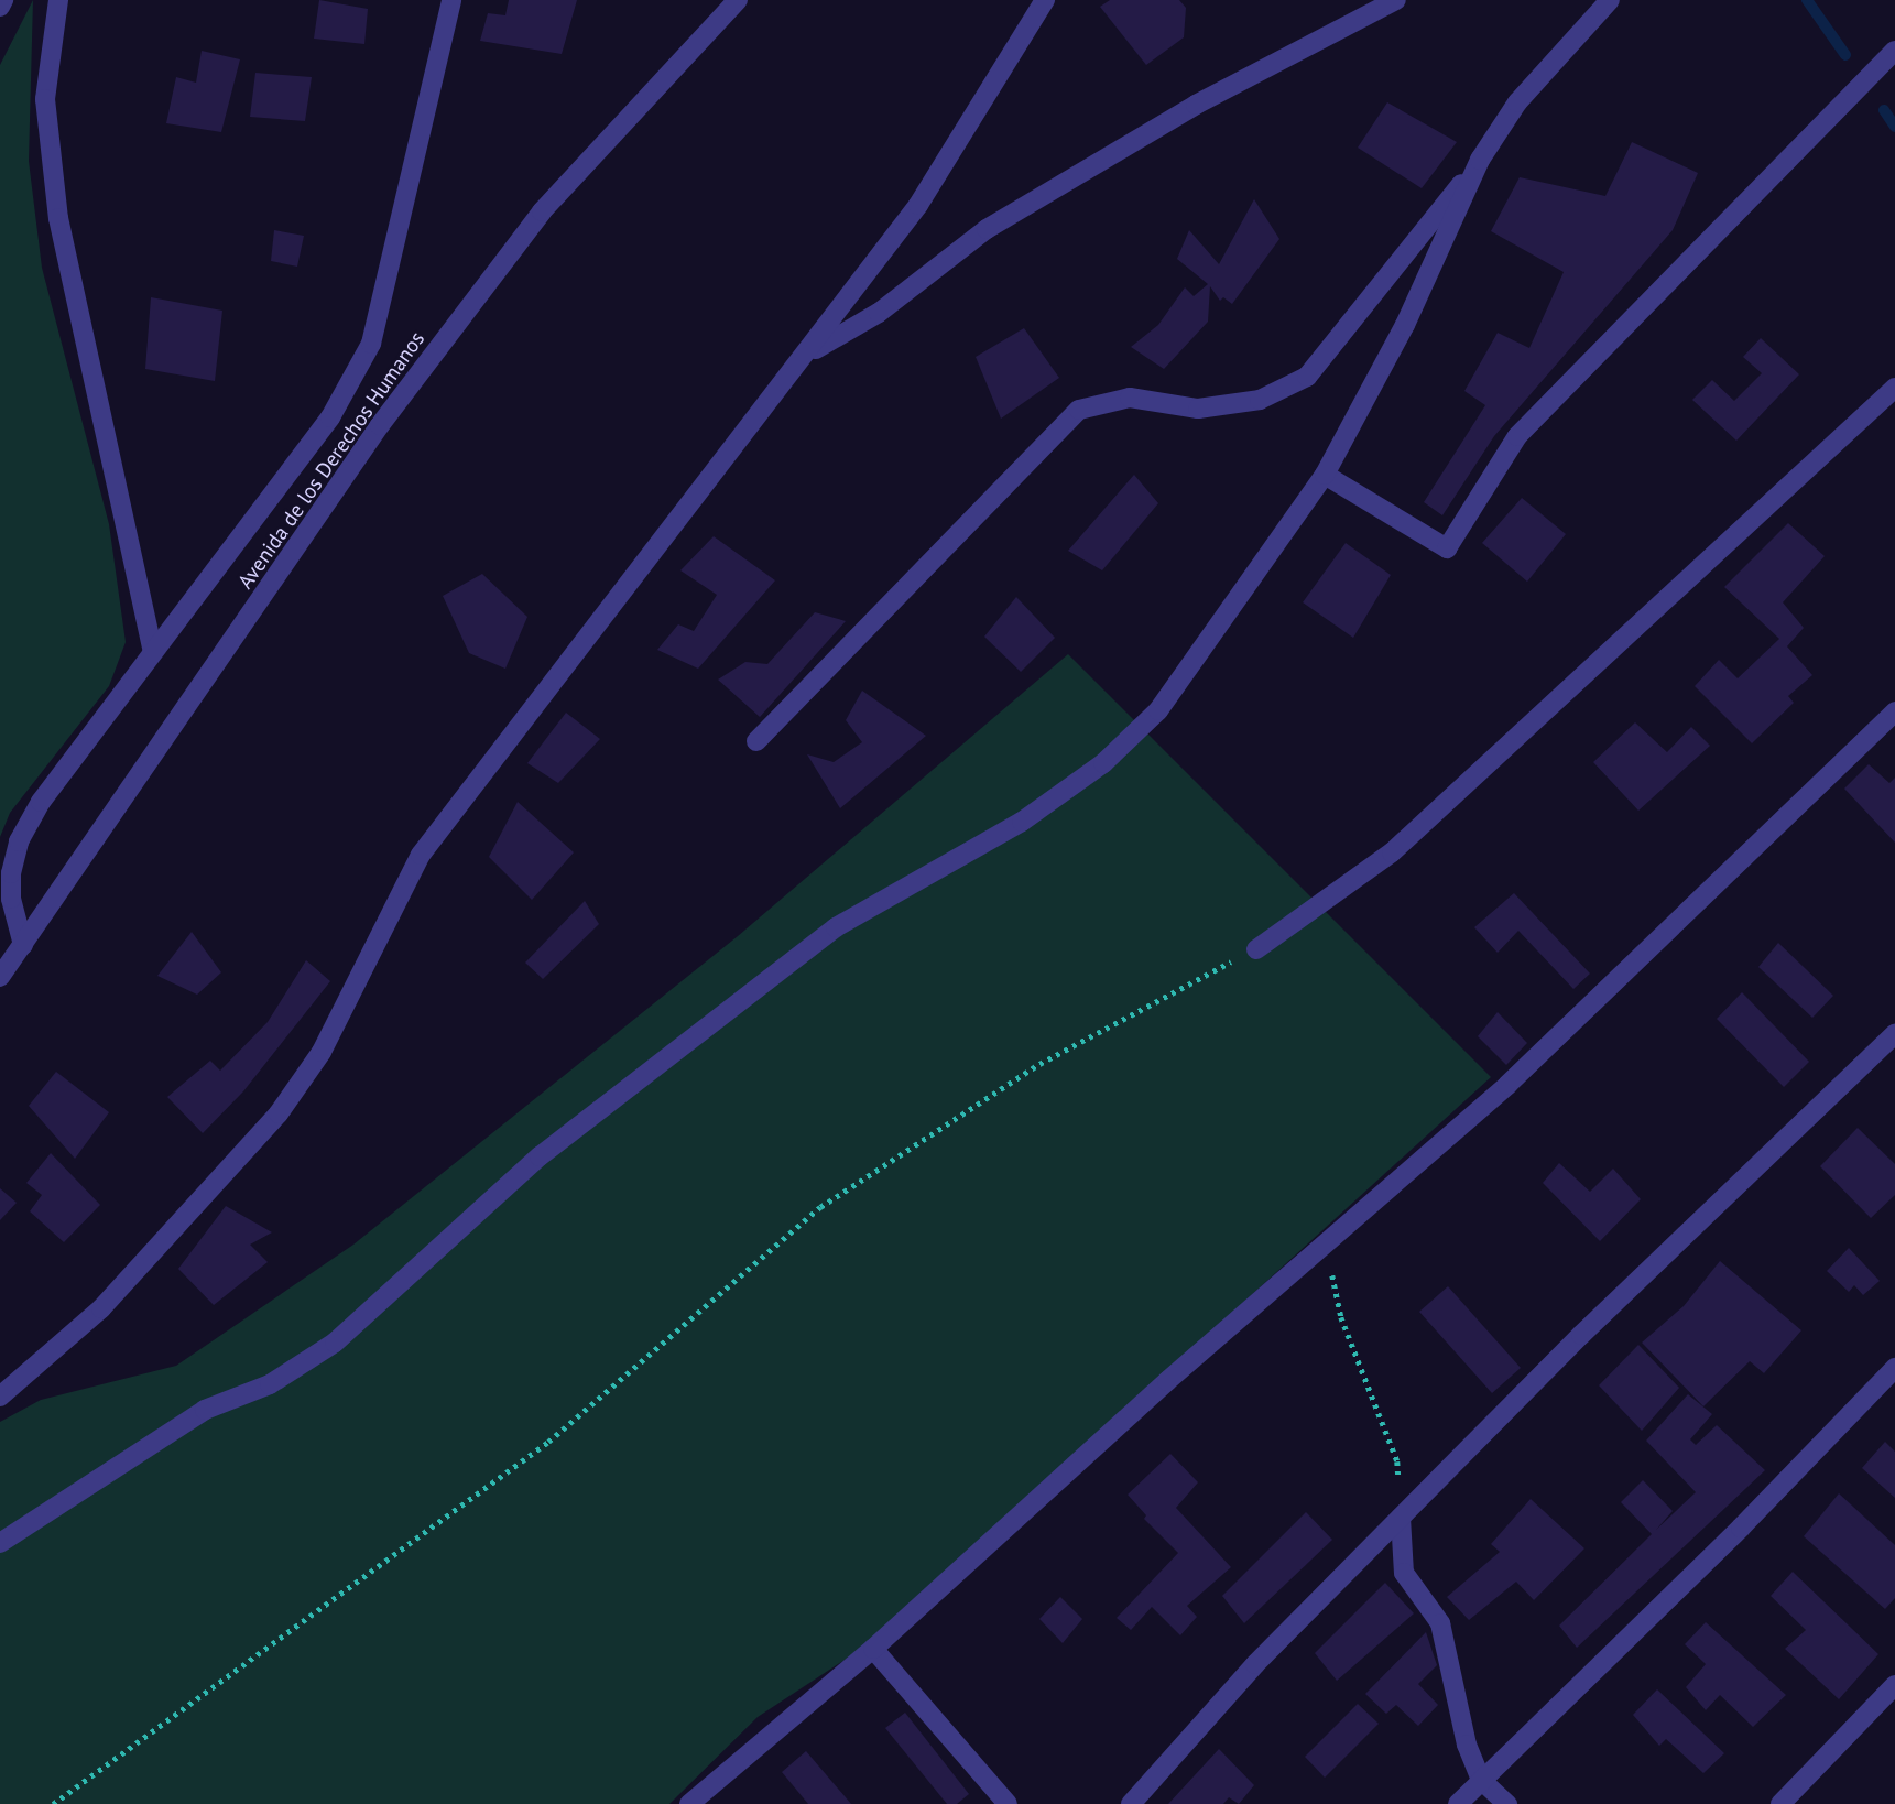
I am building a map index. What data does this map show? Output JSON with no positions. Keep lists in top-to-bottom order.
{
  "streets": {
    "street": ["Avenida de los Derechos Humanos"]
  }
}
